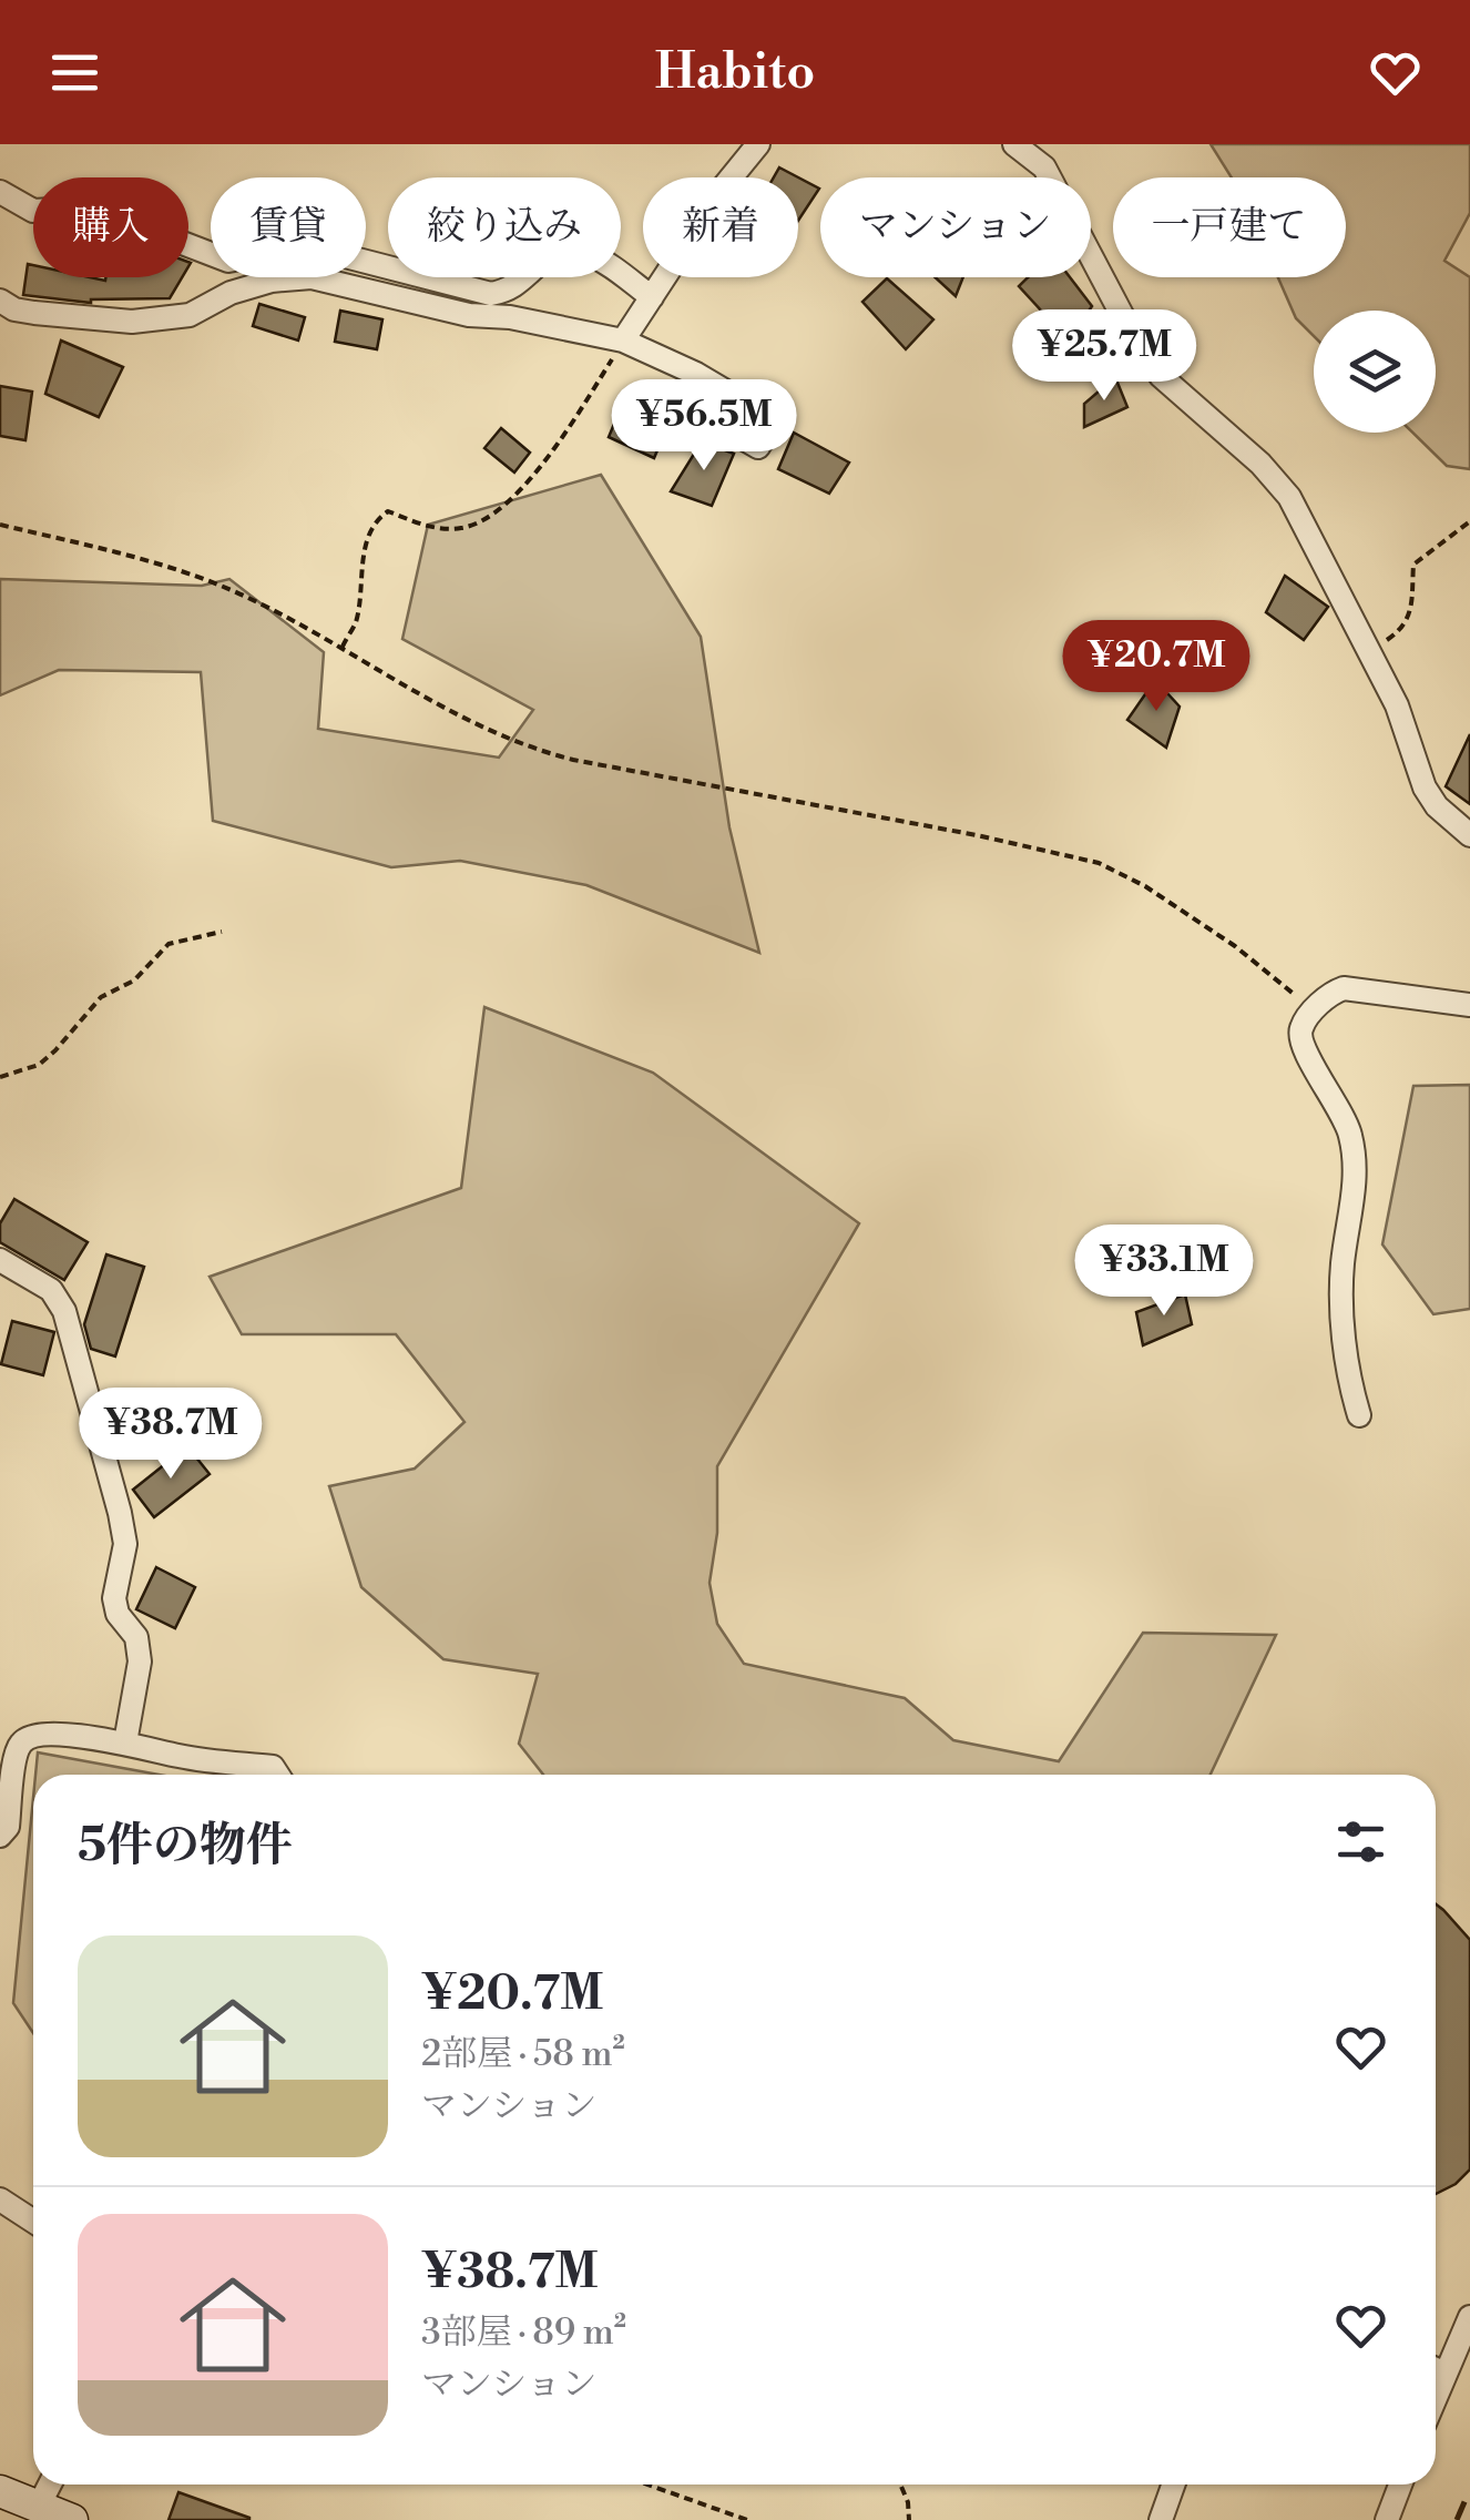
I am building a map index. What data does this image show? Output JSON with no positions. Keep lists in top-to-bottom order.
{
  "page": {
    "header": "Habito",
    "chip": [
      "購入",
      "賃貸",
      "絞り込み",
      "新着",
      "マンション",
      "一戸建て"
    ],
    "price": [
      "¥25.7M",
      "¥56.5M",
      "¥20.7M",
      "¥33.1M",
      "¥38.7M"
    ],
    "heading": "5件の物件",
    "list": [
      {
        "name": "¥20.7M",
        "note": "2部屋 · 58 m² · マンション"
      },
      {
        "name": "¥38.7M",
        "note": "3部屋 · 89 m² · マンション"
      }
    ]
  }
}
